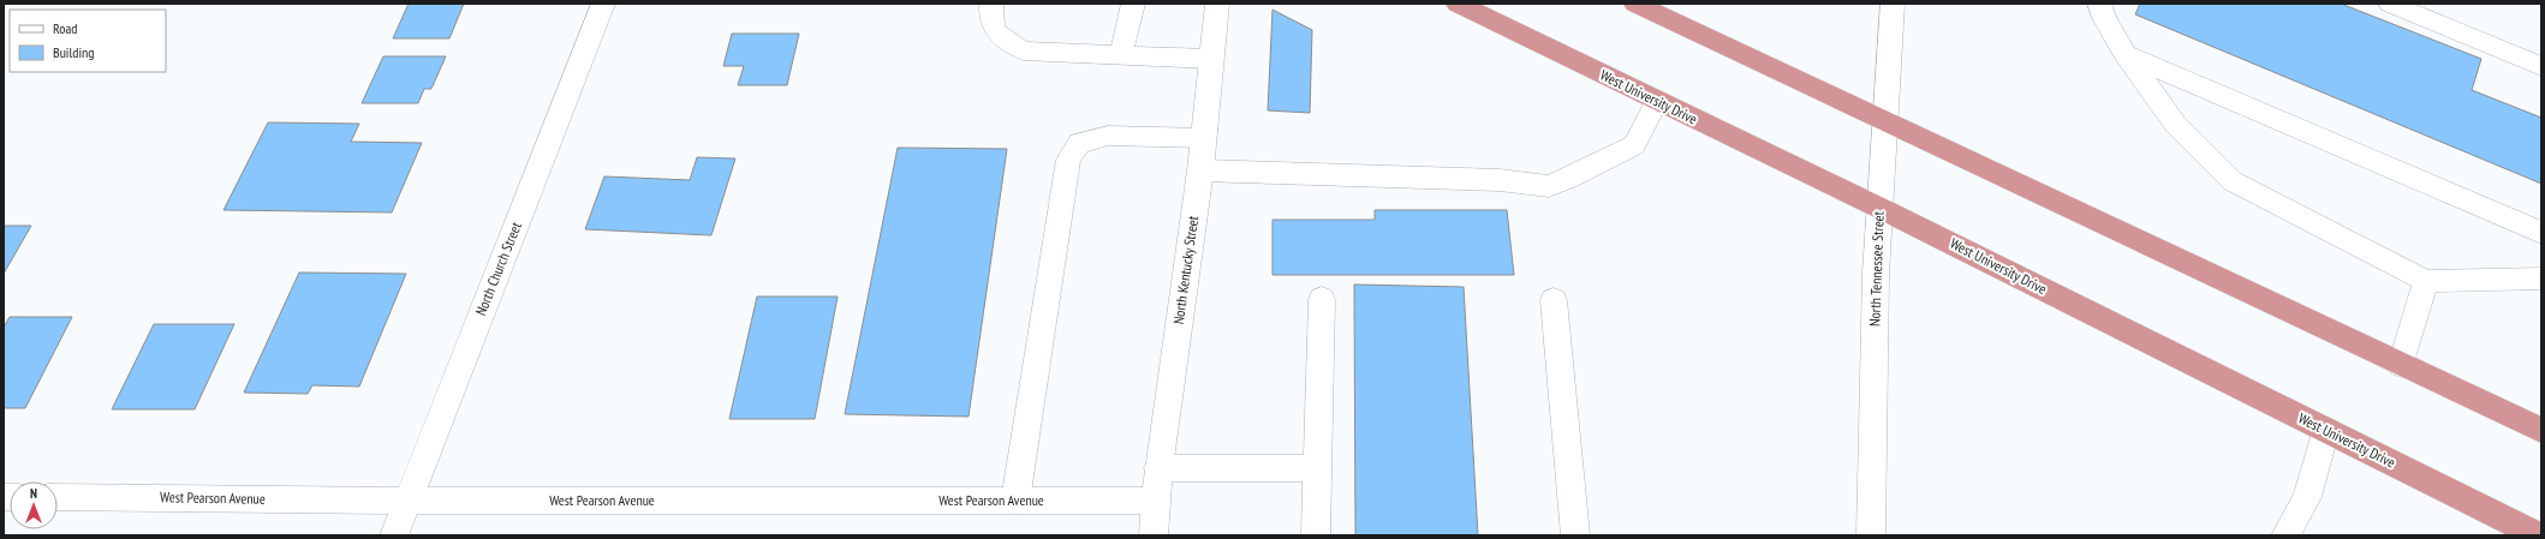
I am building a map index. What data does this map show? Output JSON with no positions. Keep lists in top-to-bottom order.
{
  "streets": {
    "highway": ["West University Drive"],
    "street": [
      "North Church Street",
      "North Tennessee Street",
      "North Kentucky Street",
      "West Pearson Avenue"
    ]
  },
  "crossings": [
    ["West University Drive", "North Tennessee Street"],
    ["North Church Street", "West Pearson Avenue"],
    ["North Kentucky Street", "West Pearson Avenue"]
  ],
  "legend": ["Road", "Building"],
  "north": "top"
}
